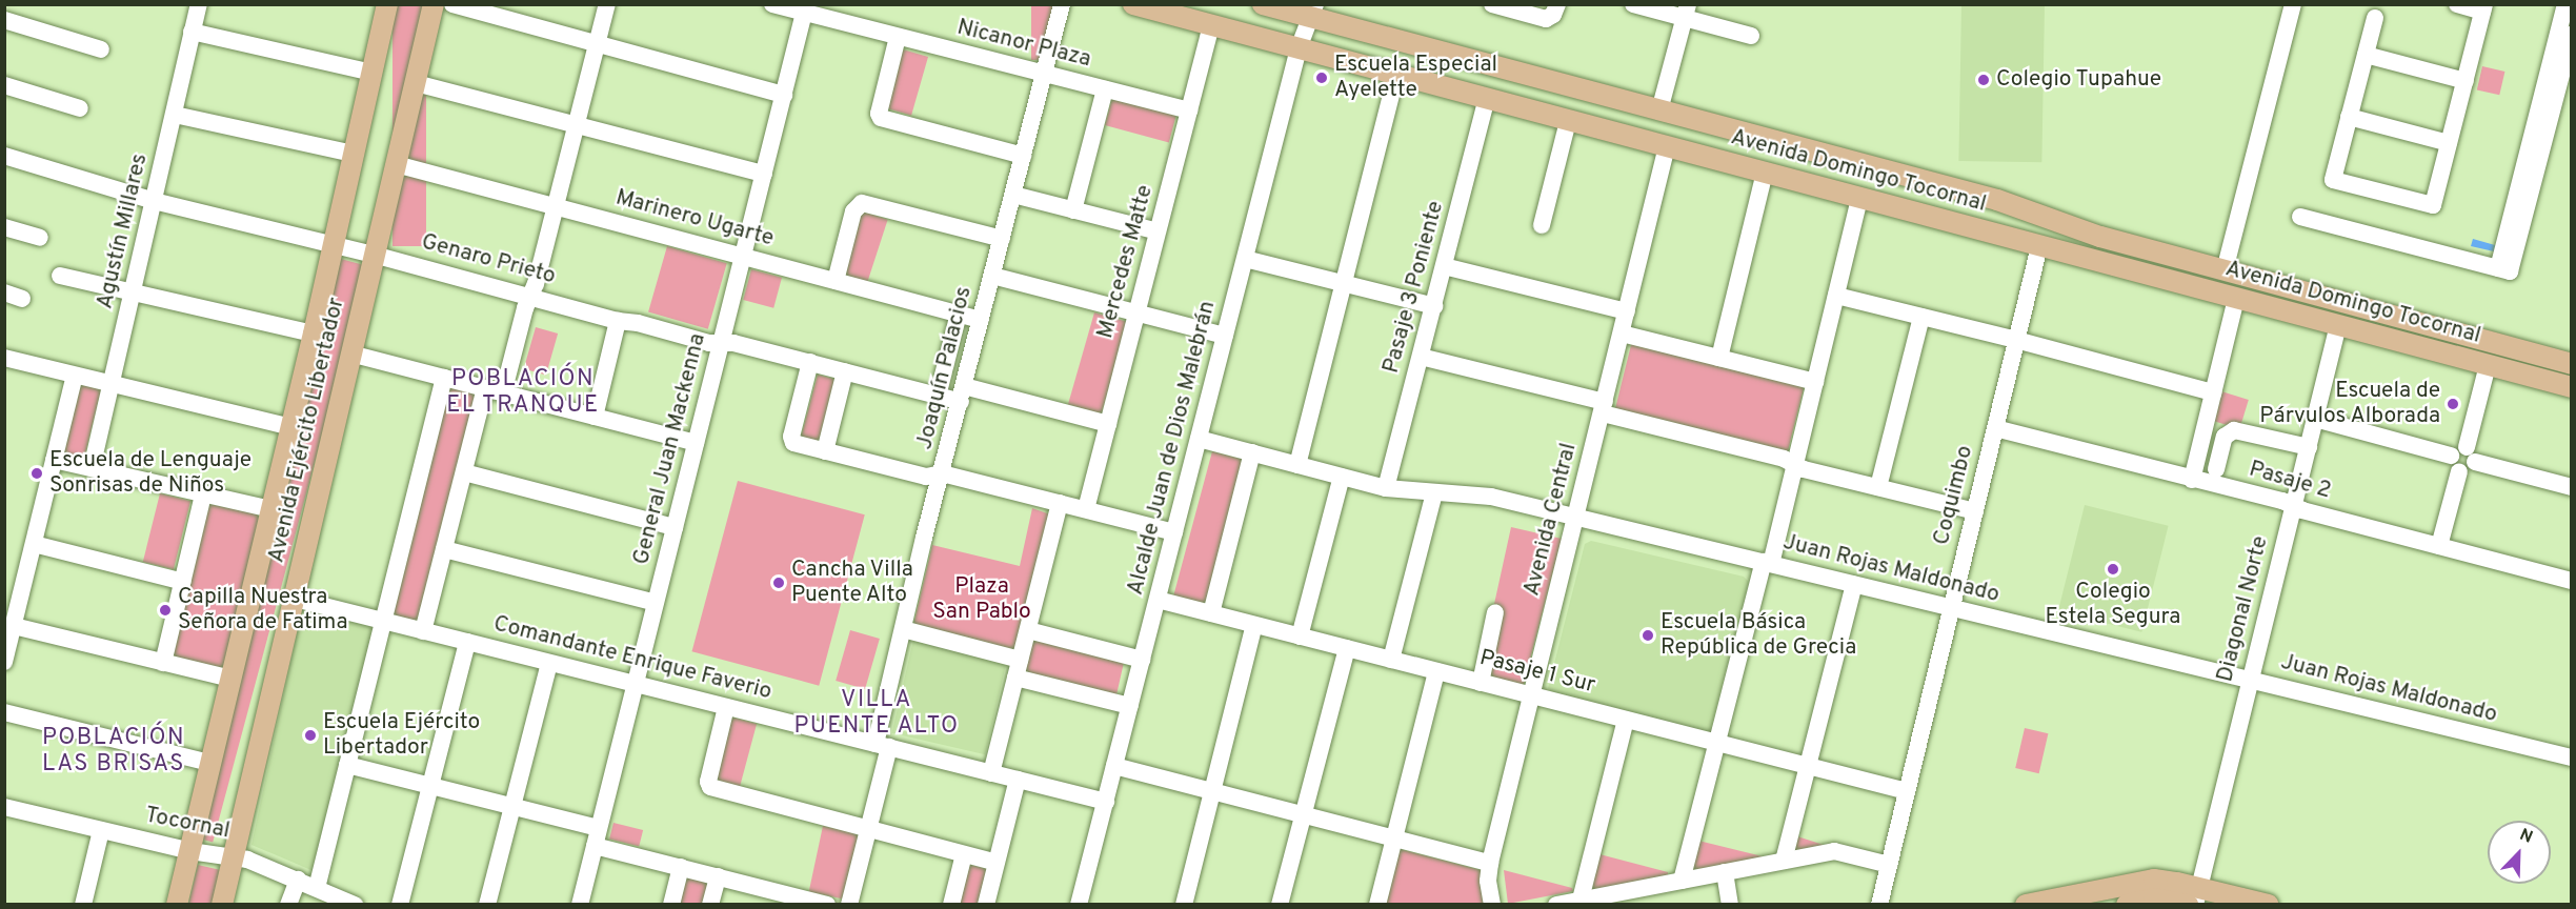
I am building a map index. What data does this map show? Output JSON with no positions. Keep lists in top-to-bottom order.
{
  "streets": {
    "main road": ["Avenida Domingo Tocornal", "Avenida Ejército Libertador"],
    "street": [
      "Nicanor Plaza",
      "Marinero Ugarte",
      "Agustín Millares",
      "Genaro Prieto",
      "Mercedes Matte",
      "Pasaje 3 Poniente",
      "Joaquín Palacios",
      "Alcalde Juan de Dios Malebrán",
      "General Juan Mackenna",
      "Pasaje 2",
      "Coquimbo",
      "Avenida Central",
      "Juan Rojas Maldonado",
      "Diagonal Norte",
      "Comandante Enrique Faverio",
      "Pasaje 1 Sur",
      "Tocornal"
    ]
  },
  "crossings": [
    ["Nicanor Plaza", "Mercedes Matte"],
    ["Nicanor Plaza", "Joaquín Palacios"],
    ["Nicanor Plaza", "General Juan Mackenna"],
    ["Avenida Domingo Tocornal", "Mercedes Matte"],
    ["Avenida Domingo Tocornal", "Pasaje 3 Poniente"],
    ["Avenida Domingo Tocornal", "Alcalde Juan de Dios Malebrán"],
    ["Avenida Domingo Tocornal", "Coquimbo"],
    ["Avenida Domingo Tocornal", "Avenida Central"],
    ["Avenida Domingo Tocornal", "Diagonal Norte"],
    ["Marinero Ugarte", "Joaquín Palacios"],
    ["Marinero Ugarte", "Avenida Ejército Libertador"],
    ["Marinero Ugarte", "General Juan Mackenna"],
    ["Agustín Millares", "Genaro Prieto"],
    ["Genaro Prieto", "Mercedes Matte"],
    ["Genaro Prieto", "Joaquín Palacios"],
    ["Genaro Prieto", "Avenida Ejército Libertador"],
    ["Genaro Prieto", "General Juan Mackenna"],
    ["Pasaje 3 Poniente", "Juan Rojas Maldonado"],
    ["Joaquín Palacios", "Comandante Enrique Faverio"],
    ["Avenida Ejército Libertador", "Comandante Enrique Faverio"],
    ["Avenida Ejército Libertador", "Tocornal"],
    ["Alcalde Juan de Dios Malebrán", "Juan Rojas Maldonado"],
    ["Alcalde Juan de Dios Malebrán", "Comandante Enrique Faverio"],
    ["Alcalde Juan de Dios Malebrán", "Pasaje 1 Sur"],
    ["General Juan Mackenna", "Comandante Enrique Faverio"],
    ["Pasaje 2", "Coquimbo"],
    ["Pasaje 2", "Diagonal Norte"],
    ["Coquimbo", "Juan Rojas Maldonado"],
    ["Coquimbo", "Pasaje 1 Sur"],
    ["Avenida Central", "Juan Rojas Maldonado"],
    ["Avenida Central", "Pasaje 1 Sur"],
    ["Juan Rojas Maldonado", "Diagonal Norte"]
  ],
  "districts": ["POBLACIÓN EL TRANQUE", "VILLA PUENTE ALTO", "POBLACIÓN LAS BRISAS"],
  "parks": ["Plaza San Pablo"],
  "places": [
    "Escuela Especial Ayelette",
    "Colegio Tupahue",
    "Escuela de Párvulos Alborada",
    "Escuela de Lenguaje Sonrisas de Niños",
    "Colegio Estela Segura",
    "Cancha Villa Puente Alto",
    "Capilla Nuestra Señora de Fatima",
    "Escuela Básica República de Grecia",
    "Escuela Ejército Libertador"
  ],
  "north": "top right"
}
